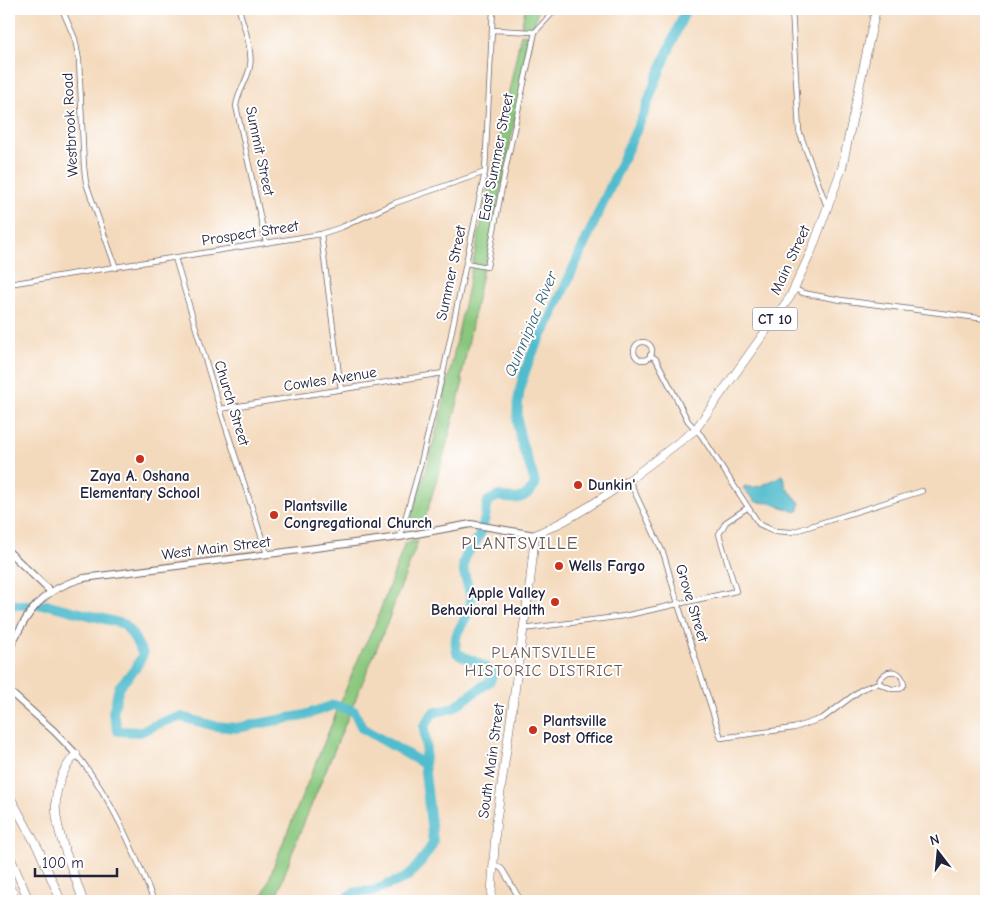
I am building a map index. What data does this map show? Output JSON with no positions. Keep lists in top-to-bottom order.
{
  "streets": {
    "highway": ["Main Street", "CT 10", "South Main Street"],
    "main road": ["West Main Street"],
    "street": [
      "Westbrook Road",
      "Summit Street",
      "East Summer Street",
      "Prospect Street",
      "Summer Street",
      "Cowles Avenue",
      "Church Street",
      "Grove Street"
    ]
  },
  "crossings": [
    ["Westbrook Road", "Prospect Street"],
    ["Summit Street", "Prospect Street"],
    ["East Summer Street", "Summer Street"],
    ["Prospect Street", "Summer Street"],
    ["Prospect Street", "Church Street"],
    ["Main Street", "West Main Street"],
    ["Main Street", "Grove Street"],
    ["Main Street", "South Main Street"],
    ["Summer Street", "Cowles Avenue"],
    ["Summer Street", "West Main Street"],
    ["Cowles Avenue", "Church Street"],
    ["Church Street", "West Main Street"],
    ["West Main Street", "South Main Street"]
  ],
  "districts": ["PLANTSVILLE", "PLANTSVILLE HISTORIC DISTRICT"],
  "water": ["Quinnipiac River"],
  "places": [
    "Zaya A. Oshana Elementary School",
    "Dunkin'",
    "Plantsville Congregational Church",
    "Wells Fargo",
    "Apple Valley Behavioral Health",
    "Plantsville Post Office"
  ],
  "scale_bar": "100 m",
  "north": "top"
}
